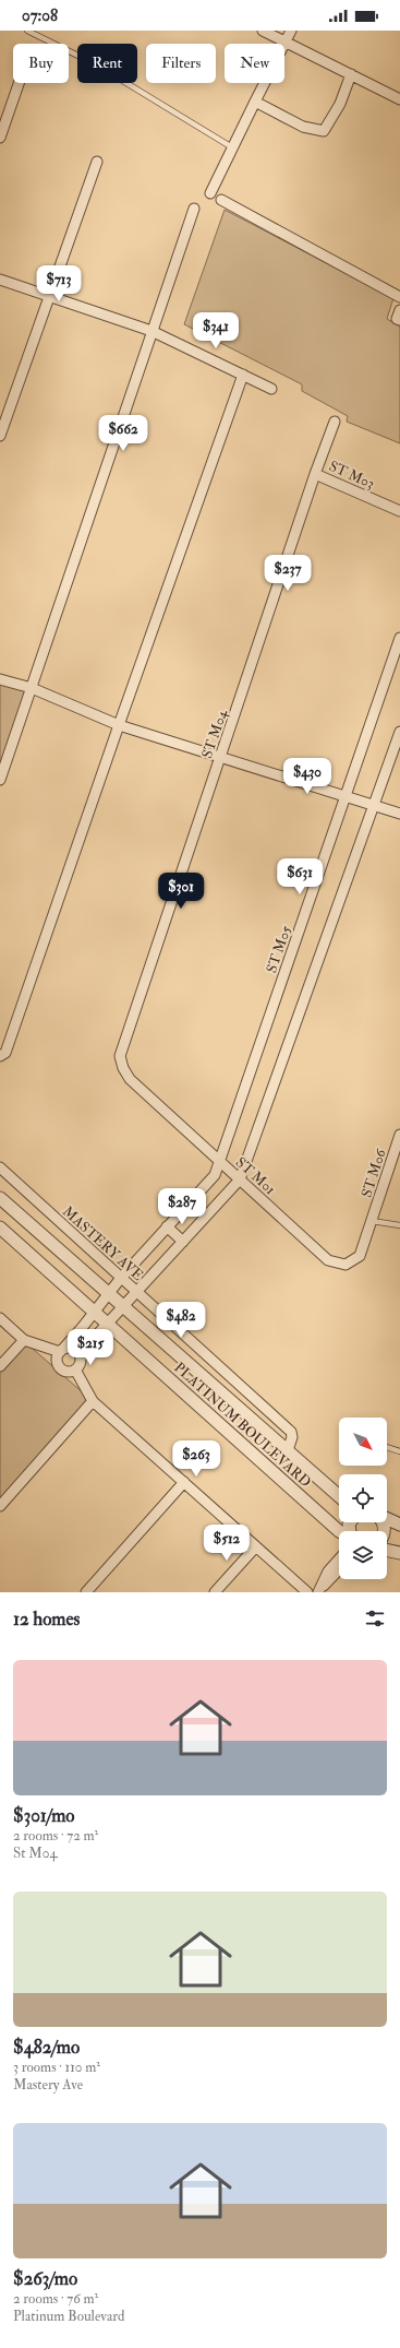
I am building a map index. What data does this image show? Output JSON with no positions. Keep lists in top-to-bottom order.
{
  "streets": {
    "street": [
      "ST M03",
      "ST M04",
      "ST M05",
      "ST M06",
      "ST M01",
      "MASTERY AVE",
      "PLATINUM BOULEVARD"
    ]
  },
  "crossings": [
    ["ST M03", "ST M04"],
    ["ST M04", "ST M01"],
    ["ST M05", "ST M01"],
    ["ST M05", "MASTERY AVE"],
    ["ST M05", "PLATINUM BOULEVARD"],
    ["ST M06", "ST M01"],
    ["MASTERY AVE", "PLATINUM BOULEVARD"]
  ],
  "north": "bottom right",
  "page": {
    "status": "07:08",
    "chip": [
      "Buy",
      "Rent",
      "Filters",
      "New"
    ],
    "price": [
      "$713",
      "$341",
      "$662",
      "$237",
      "$430",
      "$631",
      "$301",
      "$287",
      "$482",
      "$215",
      "$263",
      "$512"
    ],
    "heading": "12 homes",
    "list": [
      {
        "name": "$301/mo",
        "note": "2 rooms · 72 m² · St M04"
      },
      {
        "name": "$482/mo",
        "note": "3 rooms · 110 m² · Mastery Ave"
      },
      {
        "name": "$263/mo",
        "note": "2 rooms · 76 m² · Platinum Boulevard"
      }
    ]
  }
}
